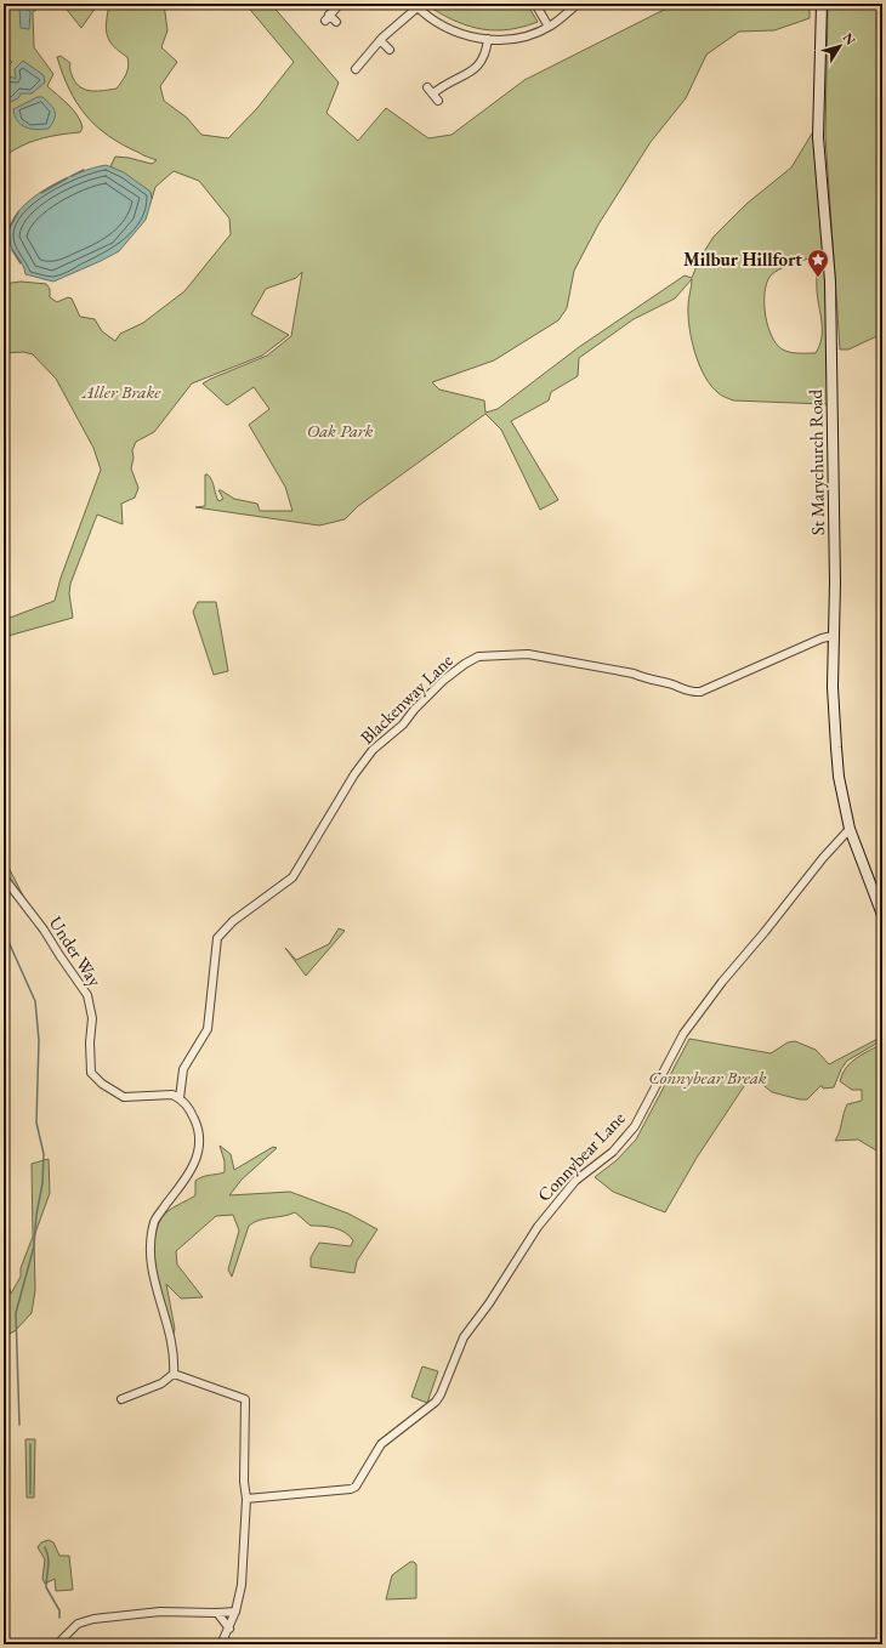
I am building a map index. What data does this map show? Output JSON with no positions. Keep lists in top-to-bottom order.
{
  "streets": {
    "street": [
      "St Marychurch Road",
      "Blackenway Lane",
      "Under Way",
      "Connybear Lane"
    ]
  },
  "crossings": [
    ["St Marychurch Road", "Blackenway Lane"],
    ["St Marychurch Road", "Connybear Lane"],
    ["Blackenway Lane", "Under Way"]
  ],
  "parks": ["Aller Brake", "Oak Park", "Connybear Break"],
  "places": {
    "place": ["Milbur Hillfort"]
  },
  "north": "top right"
}
